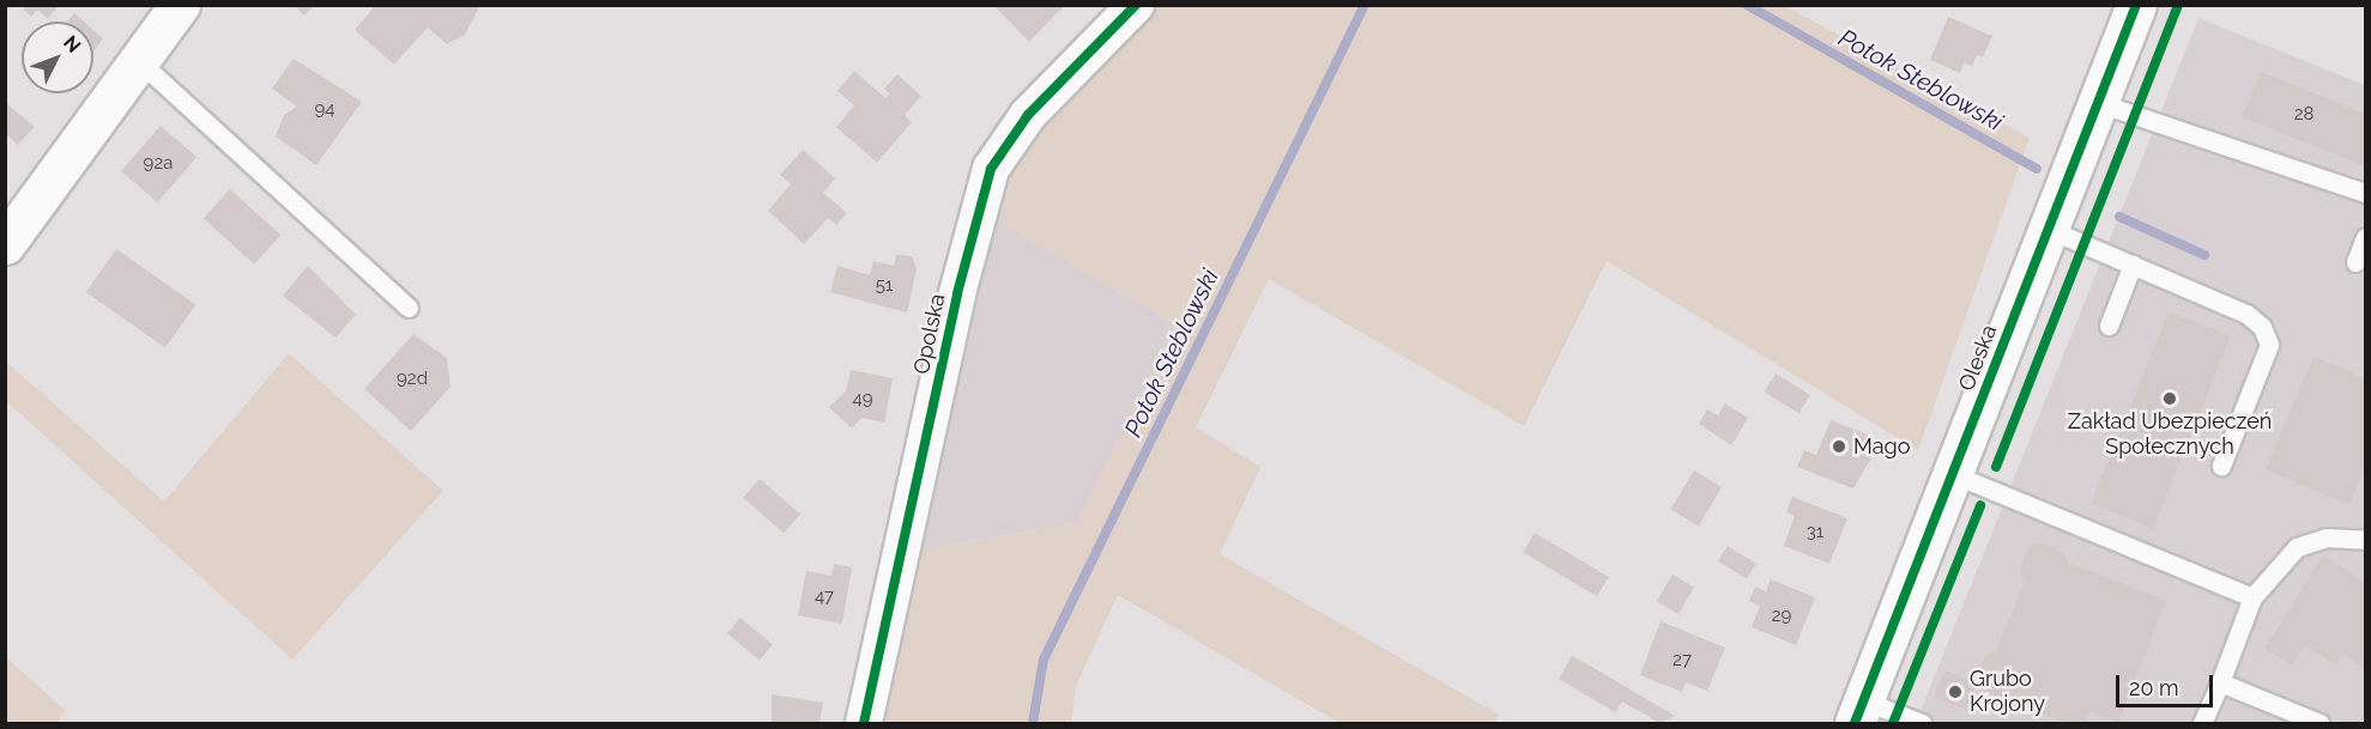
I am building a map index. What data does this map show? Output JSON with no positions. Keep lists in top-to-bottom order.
{
  "streets": {
    "street": ["Opolska", "Oleska"]
  },
  "water": ["Potok Steblowski"],
  "places": ["Zakład Ubezpieczeń Społecznych", "Mago", "Grubo Krojony"],
  "house_numbers": [
    "94",
    "28",
    "92a",
    "51",
    "92d",
    "49",
    "31",
    "47",
    "29",
    "27"
  ],
  "scale_bar": "20 m",
  "north": "top right"
}
